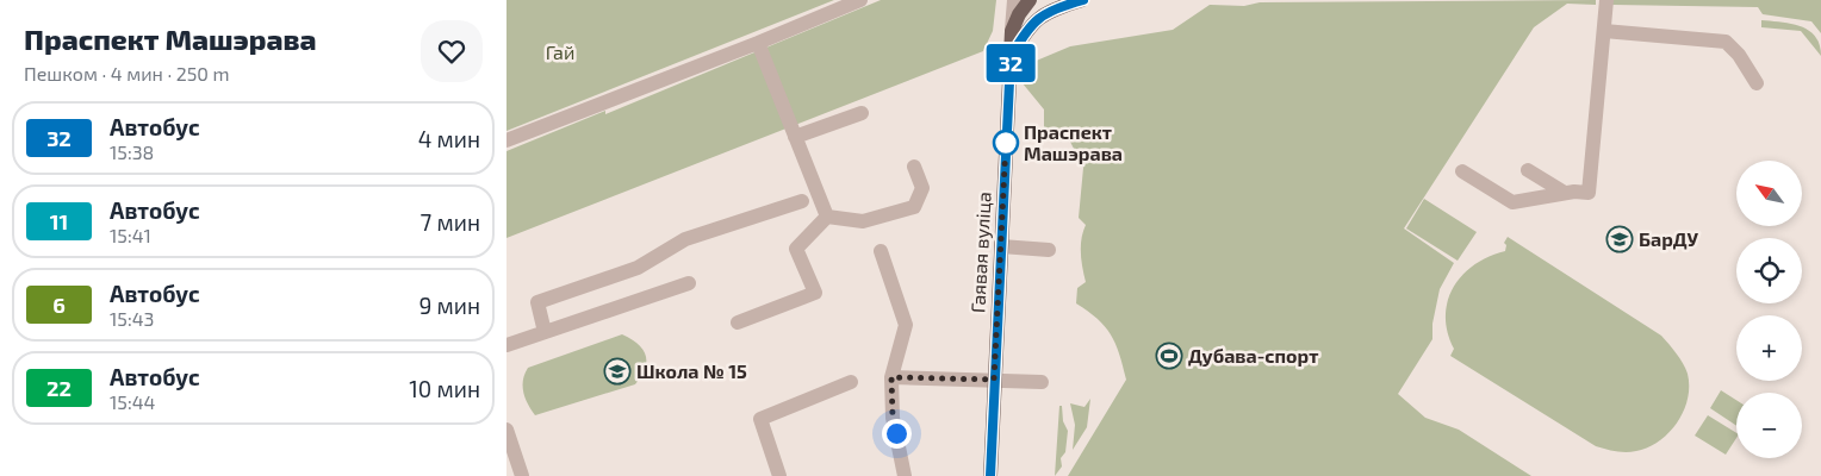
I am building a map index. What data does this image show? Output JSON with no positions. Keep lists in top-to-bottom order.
{
  "streets": {
    "main road": ["Гаявая вуліца"]
  },
  "parks": ["Гай"],
  "places": {
    "other": ["Праспект Машэрава"],
    "school or university": ["БарДУ", "Школа № 15"],
    "sports": ["Дубава-спорт"]
  },
  "lines": ["bus line 32"],
  "north": "top left",
  "page": {
    "heading": ["Праспект Машэрава", "Пешком · 4 мин · 250 m"],
    "on_map": "32",
    "list": [
      {
        "mark": "32",
        "name": "Автобус",
        "note": "15:38",
        "value": "4 мин"
      },
      {
        "mark": "11",
        "name": "Автобус",
        "note": "15:41",
        "value": "7 мин"
      },
      {
        "mark": "6",
        "name": "Автобус",
        "note": "15:43",
        "value": "9 мин"
      },
      {
        "mark": "22",
        "name": "Автобус",
        "note": "15:44",
        "value": "10 мин"
      }
    ],
    "map_buttons": ["+", "−"]
  }
}
